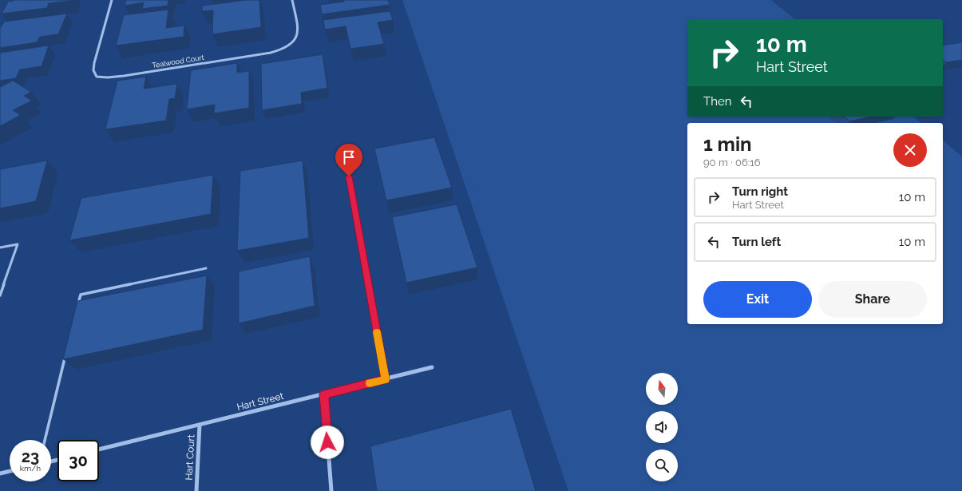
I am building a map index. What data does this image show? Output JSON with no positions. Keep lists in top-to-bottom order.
{
  "streets": {
    "street": ["Tealwood Court", "Hart Street", "Hart Court"]
  },
  "crossings": [
    ["Hart Street", "Hart Court"]
  ],
  "north": "top",
  "page": {
    "turn": ["10 m", "Hart Street"],
    "then": "Then",
    "heading": ["1 min", "90 m · 06:16"],
    "list": [
      {
        "name": "Turn right",
        "note": "Hart Street",
        "value": "10 m"
      },
      {
        "name": "Turn left",
        "value": "10 m"
      }
    ],
    "buttons": ["Exit", "Share"],
    "speed": "23 km/h",
    "limit": "30"
  }
}
